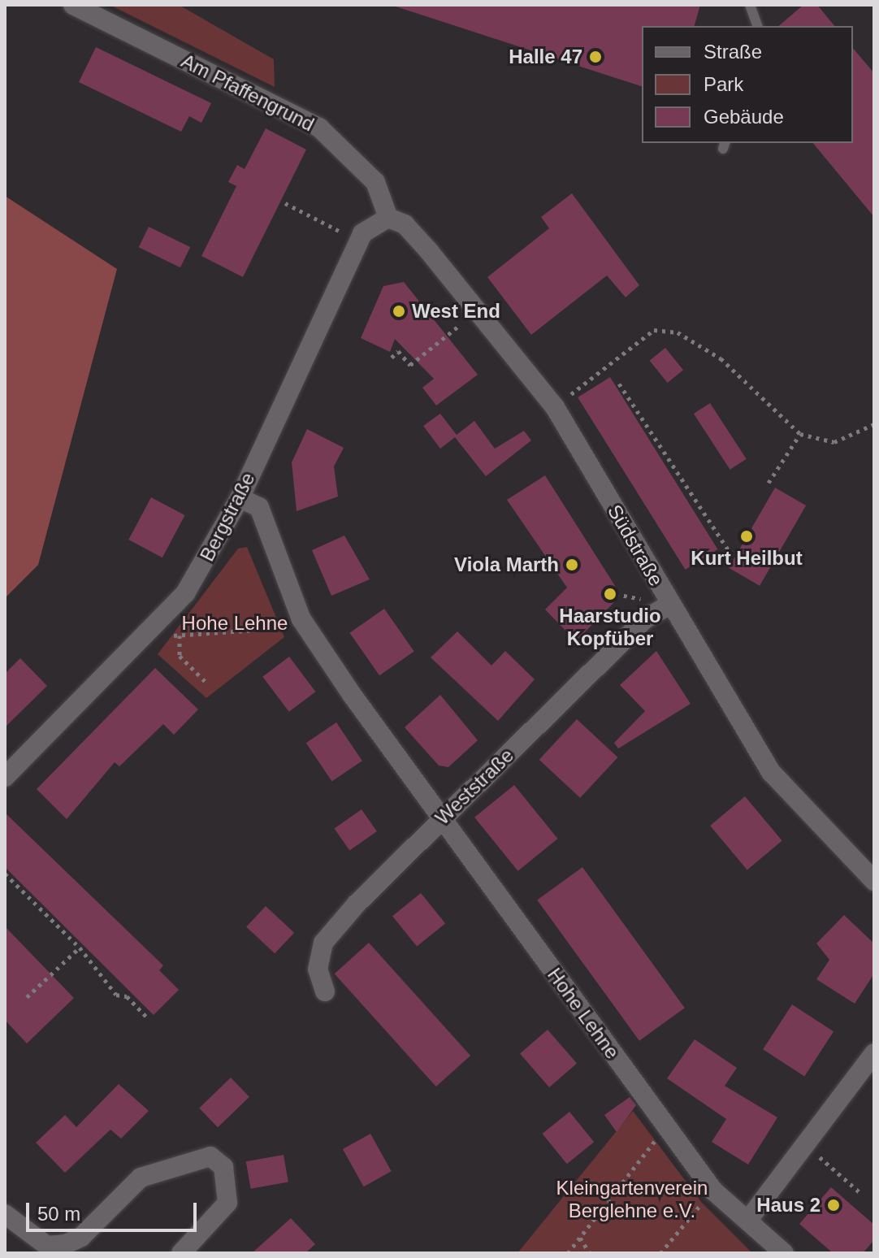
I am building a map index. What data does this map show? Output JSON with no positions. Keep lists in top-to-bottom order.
{
  "streets": {
    "street": [
      "Am Pfaffengrund",
      "Bergstraße",
      "Südstraße",
      "Weststraße",
      "Hohe Lehne"
    ]
  },
  "crossings": [
    ["Am Pfaffengrund", "Bergstraße"],
    ["Am Pfaffengrund", "Südstraße"],
    ["Bergstraße", "Südstraße"],
    ["Bergstraße", "Hohe Lehne"],
    ["Südstraße", "Weststraße"],
    ["Weststraße", "Hohe Lehne"]
  ],
  "parks": ["Hohe Lehne", "Kleingartenverein Berglehne e.V."],
  "places": [
    "Halle 47",
    "West End",
    "Kurt Heilbut",
    "Viola Marth",
    "Haarstudio Kopfüber",
    "Haus 2"
  ],
  "legend": ["Straße", "Park", "Gebäude"],
  "scale_bar": "50 m"
}
